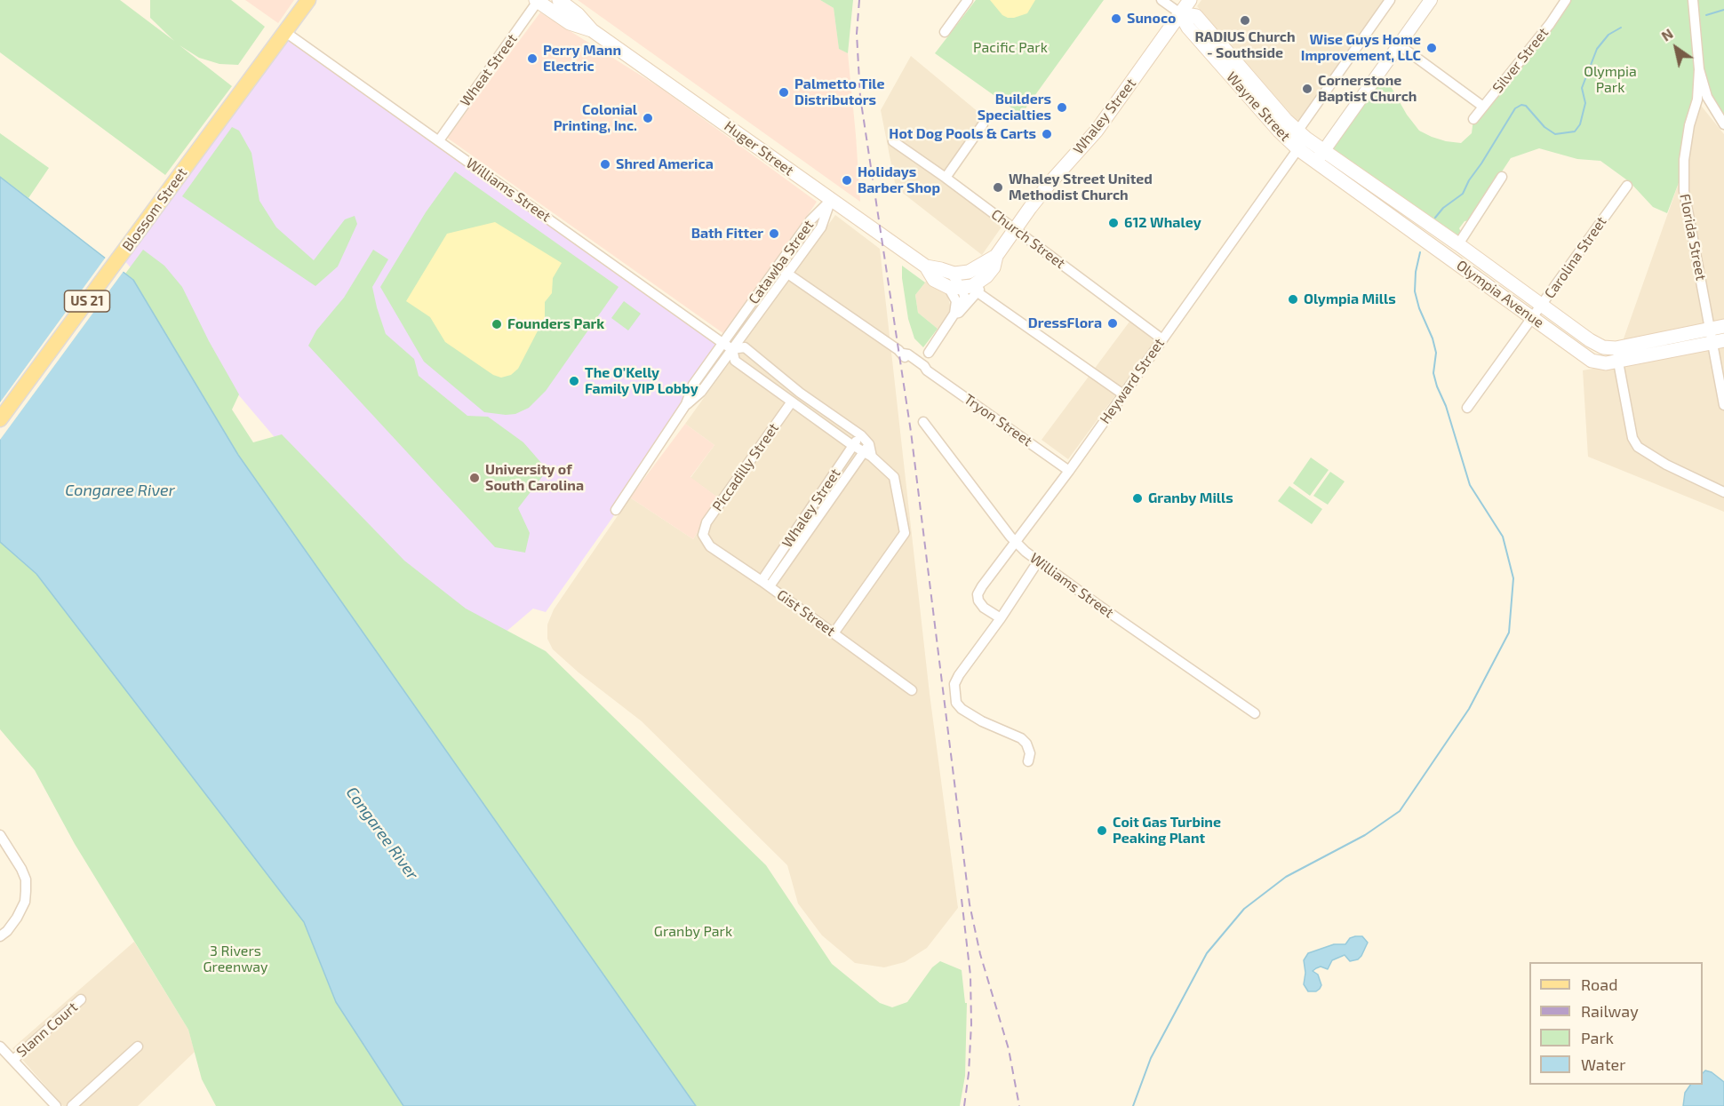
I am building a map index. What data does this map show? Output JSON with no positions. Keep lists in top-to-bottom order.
{
  "streets": {
    "main road": [
      "Wayne Street",
      "Whaley Street",
      "Huger Street",
      "Blossom Street",
      "Olympia Avenue",
      "US 21"
    ],
    "street": [
      "Silver Street",
      "Wheat Street",
      "Williams Street",
      "Florida Street",
      "Church Street",
      "Carolina Street",
      "Catawba Street",
      "Heyward Street",
      "Tryon Street",
      "Piccadilly Street",
      "Gist Street",
      "Slann Court"
    ]
  },
  "crossings": [
    ["Wheat Street", "Huger Street"],
    ["Wheat Street", "Williams Street"],
    ["Wayne Street", "Whaley Street"],
    ["Wayne Street", "Olympia Avenue"],
    ["Wayne Street", "Heyward Street"],
    ["Whaley Street", "Huger Street"],
    ["Whaley Street", "Williams Street"],
    ["Whaley Street", "Church Street"],
    ["Whaley Street", "Gist Street"],
    ["Huger Street", "Catawba Street"],
    ["Williams Street", "Blossom Street"],
    ["Williams Street", "Catawba Street"],
    ["Williams Street", "Heyward Street"],
    ["Williams Street", "Piccadilly Street"],
    ["Florida Street", "Olympia Avenue"],
    ["Church Street", "Heyward Street"],
    ["Carolina Street", "Olympia Avenue"],
    ["Catawba Street", "Tryon Street"],
    ["Olympia Avenue", "Heyward Street"],
    ["Heyward Street", "Tryon Street"],
    ["Piccadilly Street", "Gist Street"]
  ],
  "water": ["Congaree River"],
  "parks": [
    "Pacific Park",
    "Olympia Park",
    "Granby Park",
    "3 Rivers Greenway"
  ],
  "places": [
    "Sunoco",
    "RADIUS Church - Southside",
    "Wise Guys Home Improvement, LLC",
    "Perry Mann Electric",
    "Cornerstone Baptist Church",
    "Palmetto Tile Distributors",
    "Builders Specialties",
    "Colonial Printing, Inc.",
    "Hot Dog Pools & Carts",
    "Shred America",
    "Holidays Barber Shop",
    "Whaley Street United Methodist Church",
    "612 Whaley",
    "Bath Fitter",
    "Olympia Mills",
    "DressFlora",
    "Founders Park",
    "The O'Kelly Family VIP Lobby",
    "University of South Carolina",
    "Granby Mills",
    "Coit Gas Turbine Peaking Plant"
  ],
  "legend": [
    "Road",
    "Railway",
    "Park",
    "Water"
  ],
  "north": "top left"
}
